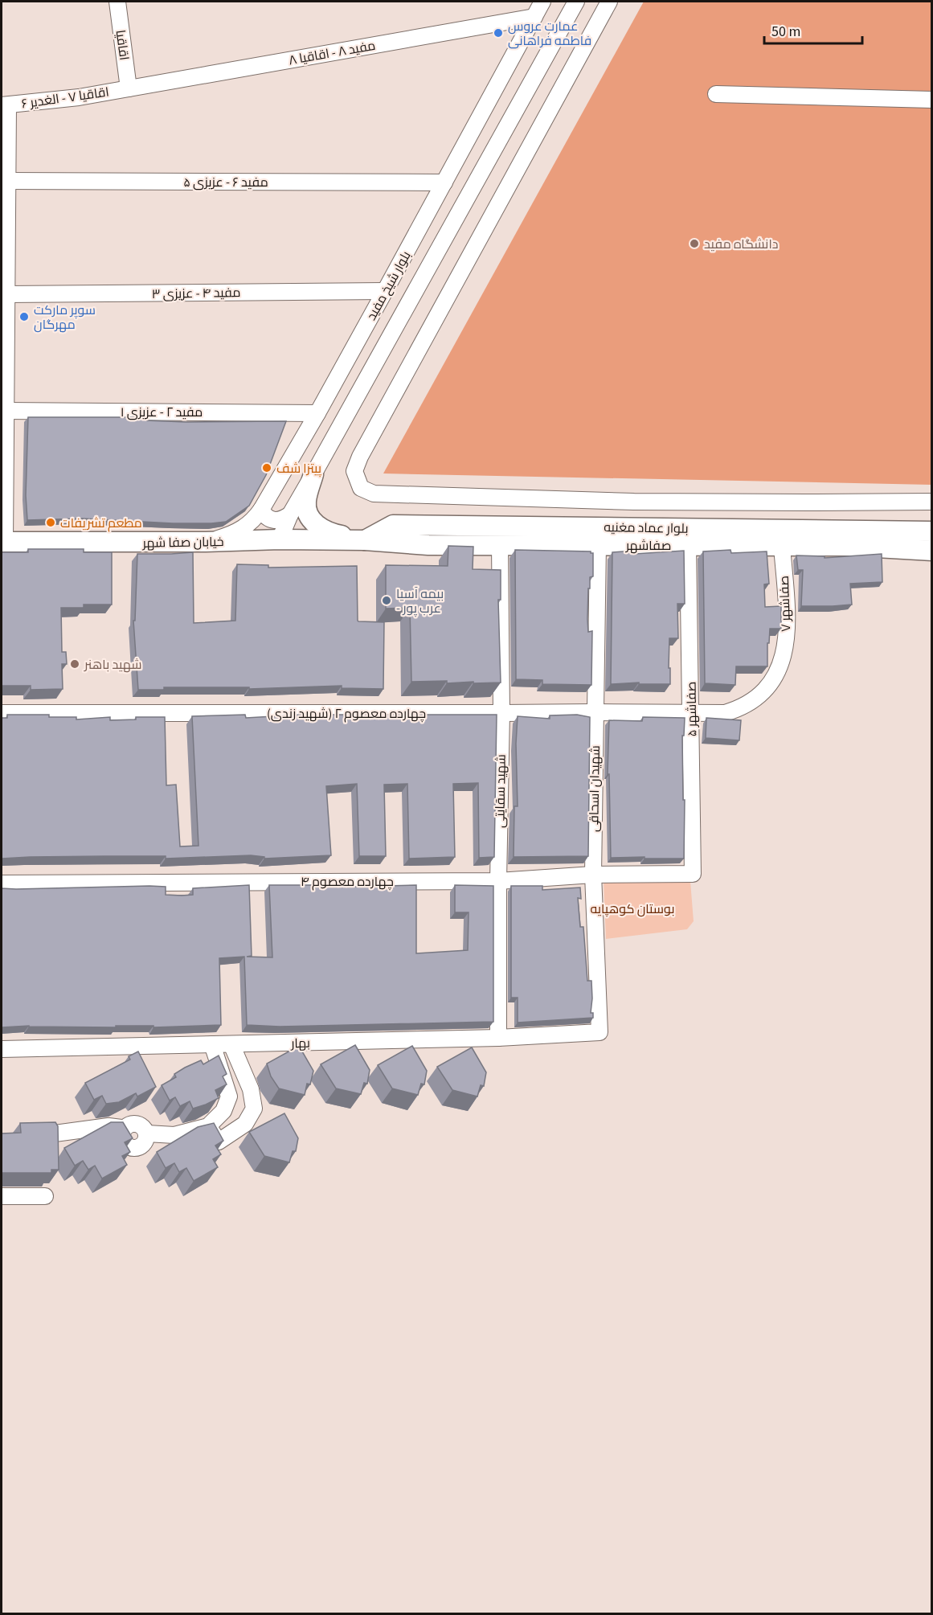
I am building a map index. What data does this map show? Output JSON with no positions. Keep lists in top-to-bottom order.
{
  "streets": {
    "main road": ["بلوار عماد مغنیه", "خیابان صفا شهر", "صفاشهر"],
    "street": [
      "اقاقیا",
      "مفید ۸ - اقاقیا ۸",
      "اقاقیا ۷ - الغدیر ۶",
      "مفید ۶ - عزیزی ۵",
      "بلوار شیخ مفید",
      "مفید ۴ - عزیزی ۳",
      "مفید ۲ - عزیزی ۱",
      "صفاشهر ۷",
      "صفاشهر ۵",
      "چهارده معصوم ۲ (شهید زندی)",
      "شهیدان اسحاقی",
      "شهید سقایتی",
      "چهارده معصوم ۴",
      "بهار"
    ]
  },
  "crossings": [
    ["اقاقیا", "مفید ۸ - اقاقیا ۸"],
    ["اقاقیا", "اقاقیا ۷ - الغدیر ۶"],
    ["مفید ۸ - اقاقیا ۸", "اقاقیا ۷ - الغدیر ۶"],
    ["مفید ۸ - اقاقیا ۸", "بلوار شیخ مفید"],
    ["مفید ۶ - عزیزی ۵", "بلوار شیخ مفید"],
    ["بلوار شیخ مفید", "مفید ۴ - عزیزی ۳"],
    ["بلوار شیخ مفید", "مفید ۲ - عزیزی ۱"],
    ["بلوار شیخ مفید", "خیابان صفا شهر"],
    ["بلوار عماد مغنیه", "خیابان صفا شهر"],
    ["بلوار عماد مغنیه", "صفاشهر"],
    ["خیابان صفا شهر", "صفاشهر"],
    ["صفاشهر", "صفاشهر ۷"],
    ["صفاشهر", "صفاشهر ۵"],
    ["صفاشهر", "شهیدان اسحاقی"],
    ["صفاشهر", "شهید سقایتی"],
    ["صفاشهر ۷", "صفاشهر ۵"],
    ["صفاشهر ۷", "چهارده معصوم ۲ (شهید زندی)"],
    ["صفاشهر ۵", "چهارده معصوم ۲ (شهید زندی)"],
    ["صفاشهر ۵", "چهارده معصوم ۴"],
    ["چهارده معصوم ۲ (شهید زندی)", "شهیدان اسحاقی"],
    ["چهارده معصوم ۲ (شهید زندی)", "شهید سقایتی"],
    ["شهیدان اسحاقی", "چهارده معصوم ۴"],
    ["شهیدان اسحاقی", "بهار"],
    ["شهید سقایتی", "چهارده معصوم ۴"],
    ["شهید سقایتی", "بهار"]
  ],
  "parks": ["بوستان کوهپایه"],
  "places": [
    "عمارت عروس فاطمه فراهانی",
    "دانشگاه مفید",
    "سوپر مارکت مهرگان",
    "پیتزا شف",
    "مطعم تشريفات",
    "بیمه آسیا - عرب پور",
    "شهید باهنر"
  ],
  "scale_bar": "50 m"
}
